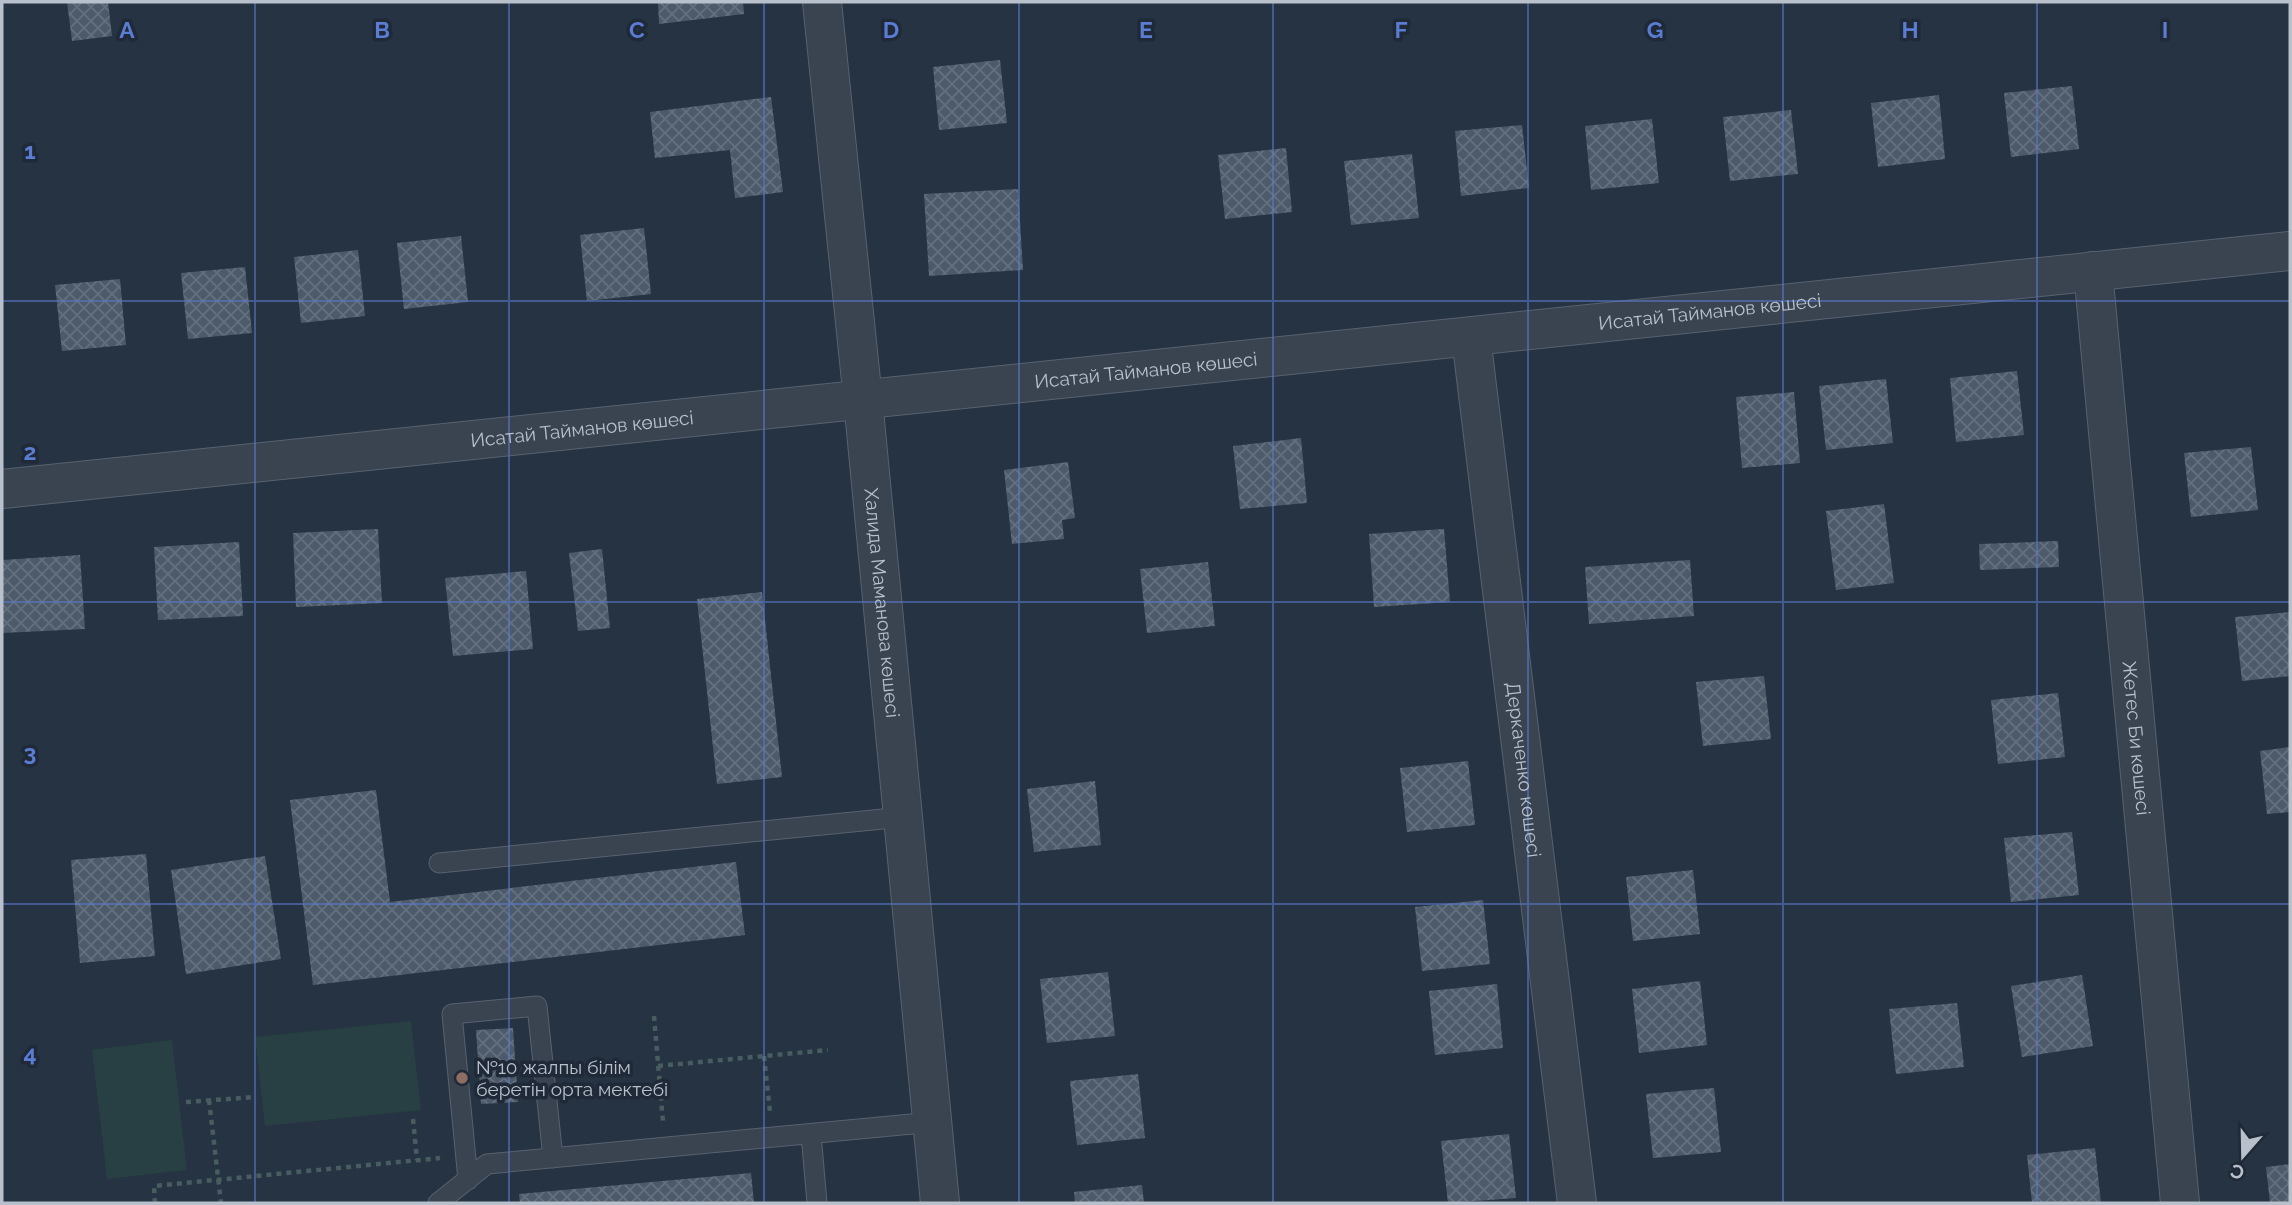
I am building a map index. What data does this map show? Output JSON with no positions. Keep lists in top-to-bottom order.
{
  "streets": {
    "street": [
      "Исатай Тайманов көшесі",
      "Халида Маманова көшесі",
      "Жетес Би көшесі",
      "Деркаченко көшесі"
    ]
  },
  "crossings": [
    ["Исатай Тайманов көшесі", "Халида Маманова көшесі"],
    ["Исатай Тайманов көшесі", "Жетес Би көшесі"],
    ["Исатай Тайманов көшесі", "Деркаченко көшесі"]
  ],
  "places": ["№10 жалпы білім беретін орта мектебі"],
  "north": "bottom",
  "grid": {
    "columns": [
      "A",
      "B",
      "C",
      "D",
      "E",
      "F",
      "G",
      "H",
      "I"
    ],
    "rows": [
      "1",
      "2",
      "3",
      "4"
    ]
  }
}
